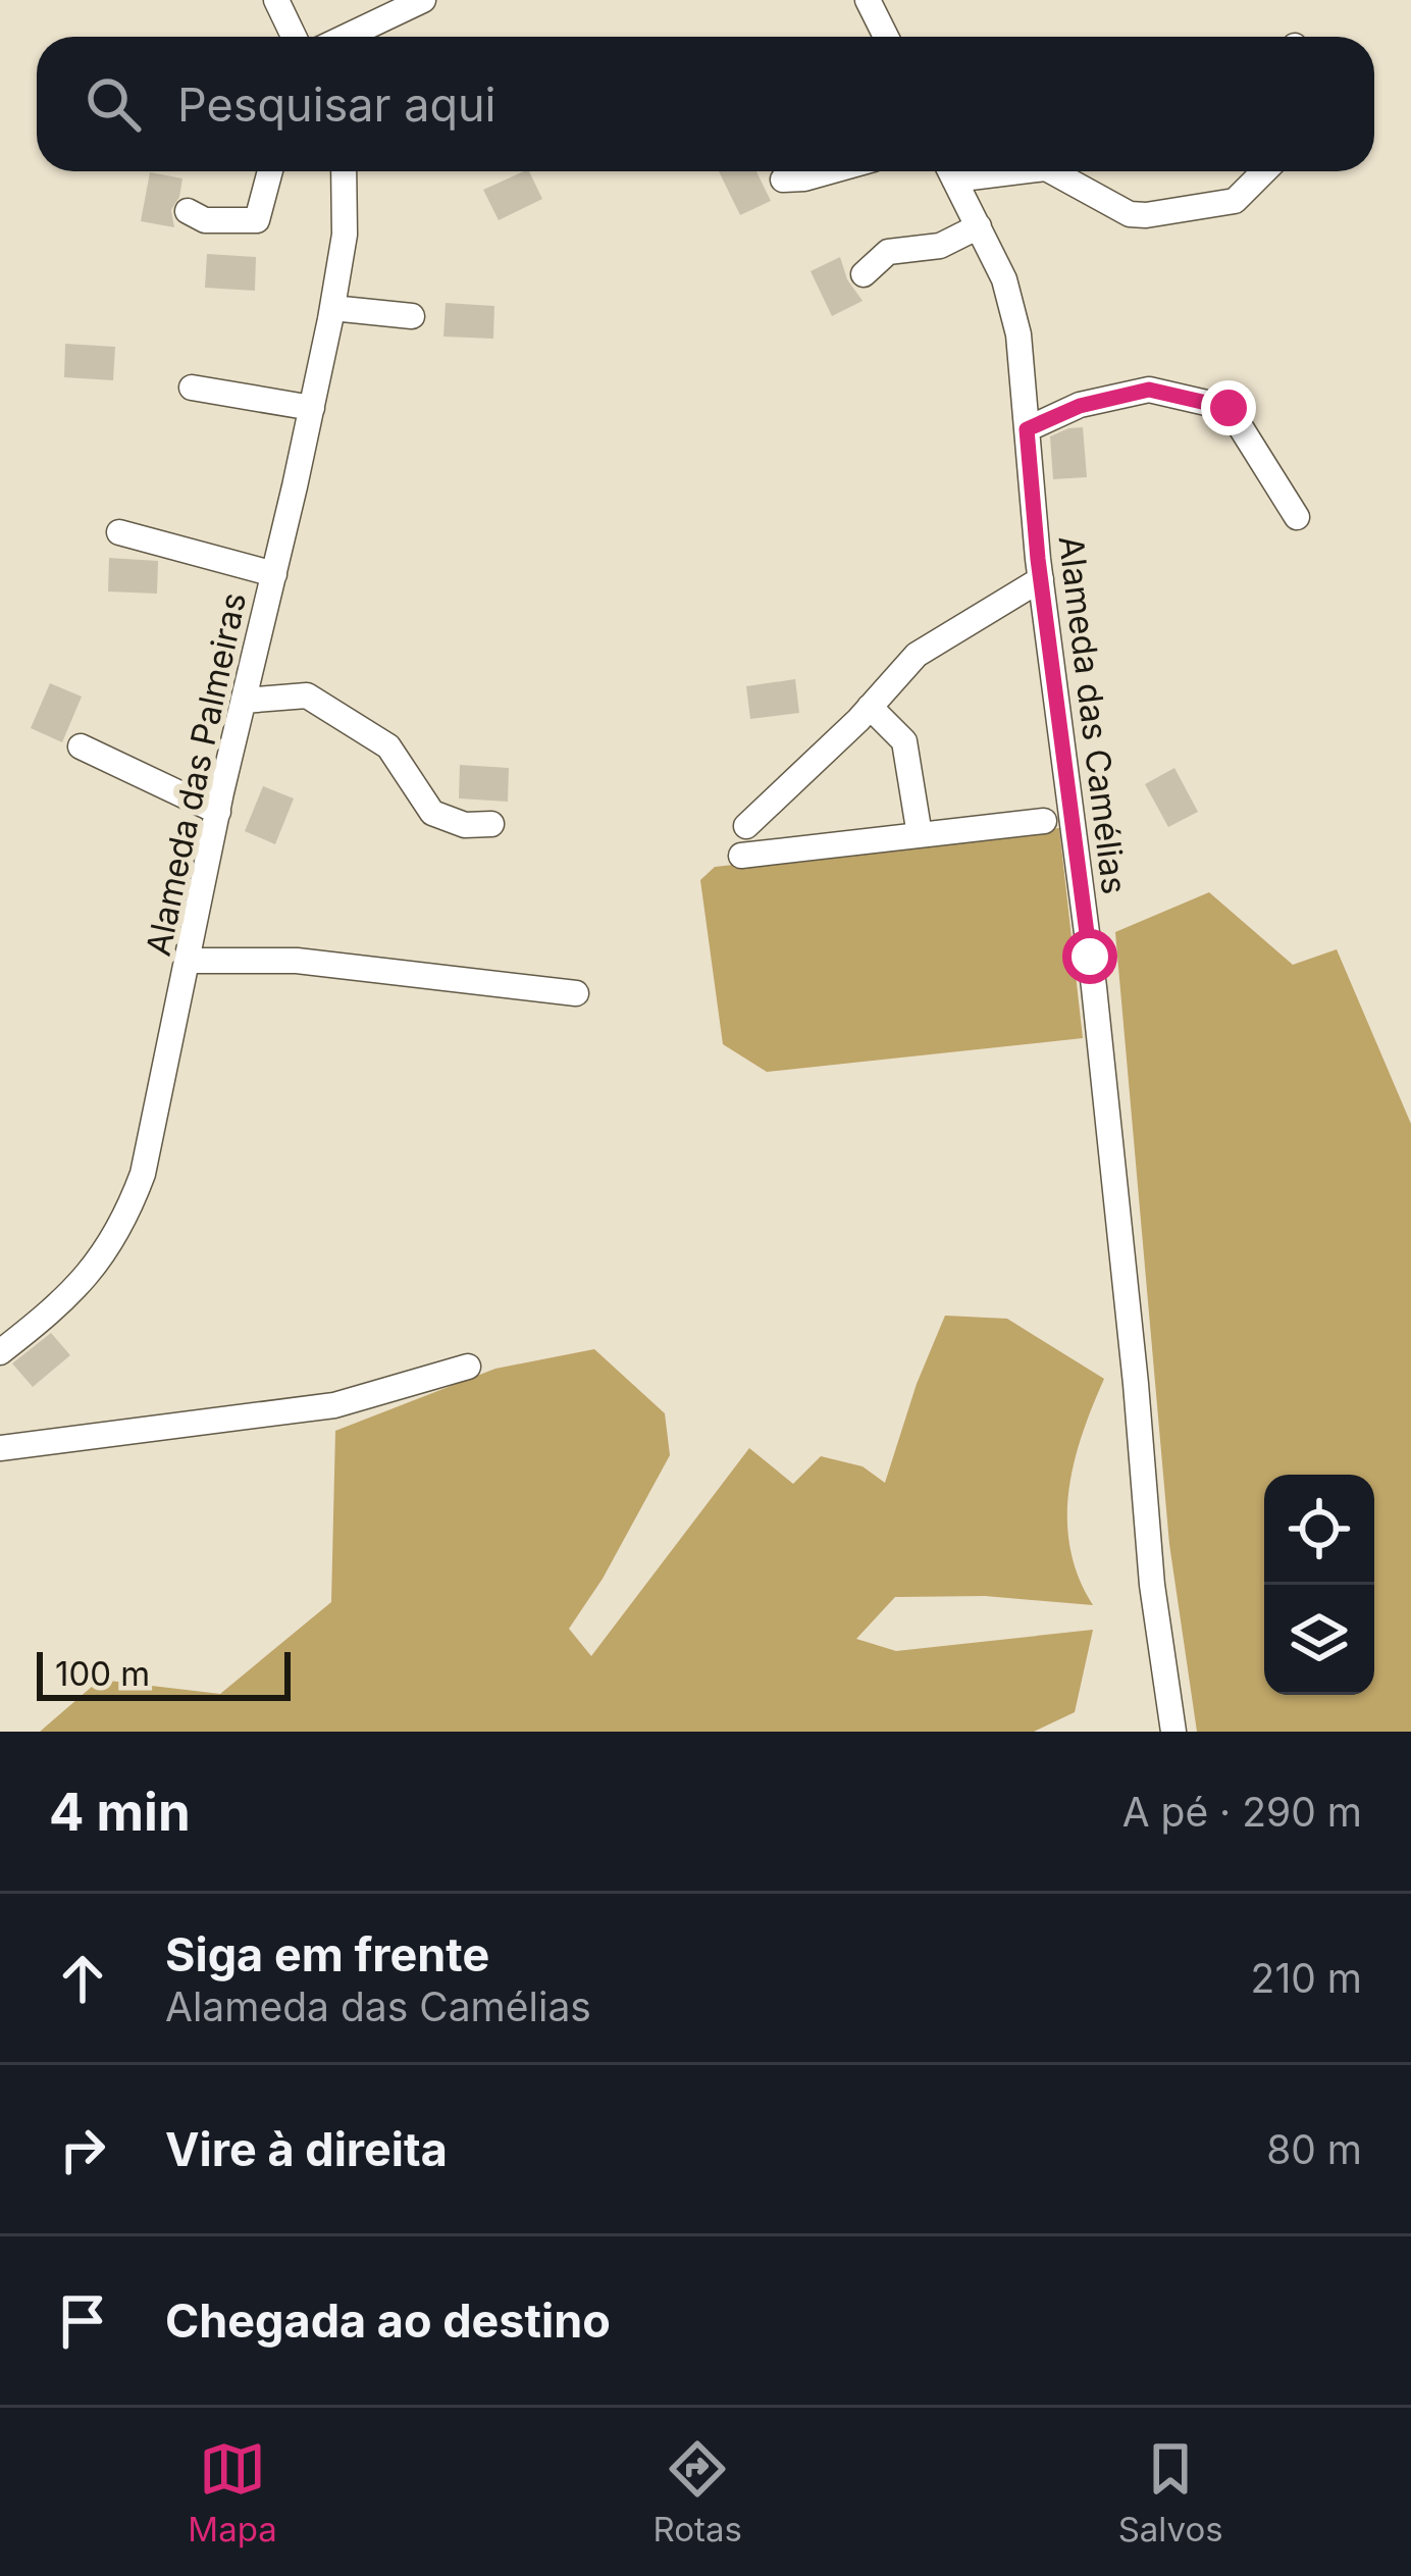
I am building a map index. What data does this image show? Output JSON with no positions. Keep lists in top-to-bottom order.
{
  "streets": {
    "street": ["Alameda das Camélias", "Alameda das Palmeiras"]
  },
  "scale_bar": "100 m",
  "page": {
    "search": "Pesquisar aqui",
    "scale": "100 m",
    "heading": ["4 min", "A pé · 290 m"],
    "list": [
      ["Siga em frente", "Alameda das Camélias", "210 m"],
      ["Vire à direita", "80 m"],
      "Chegada ao destino"
    ],
    "nav": ["Mapa", "Rotas", "Salvos"]
  }
}
